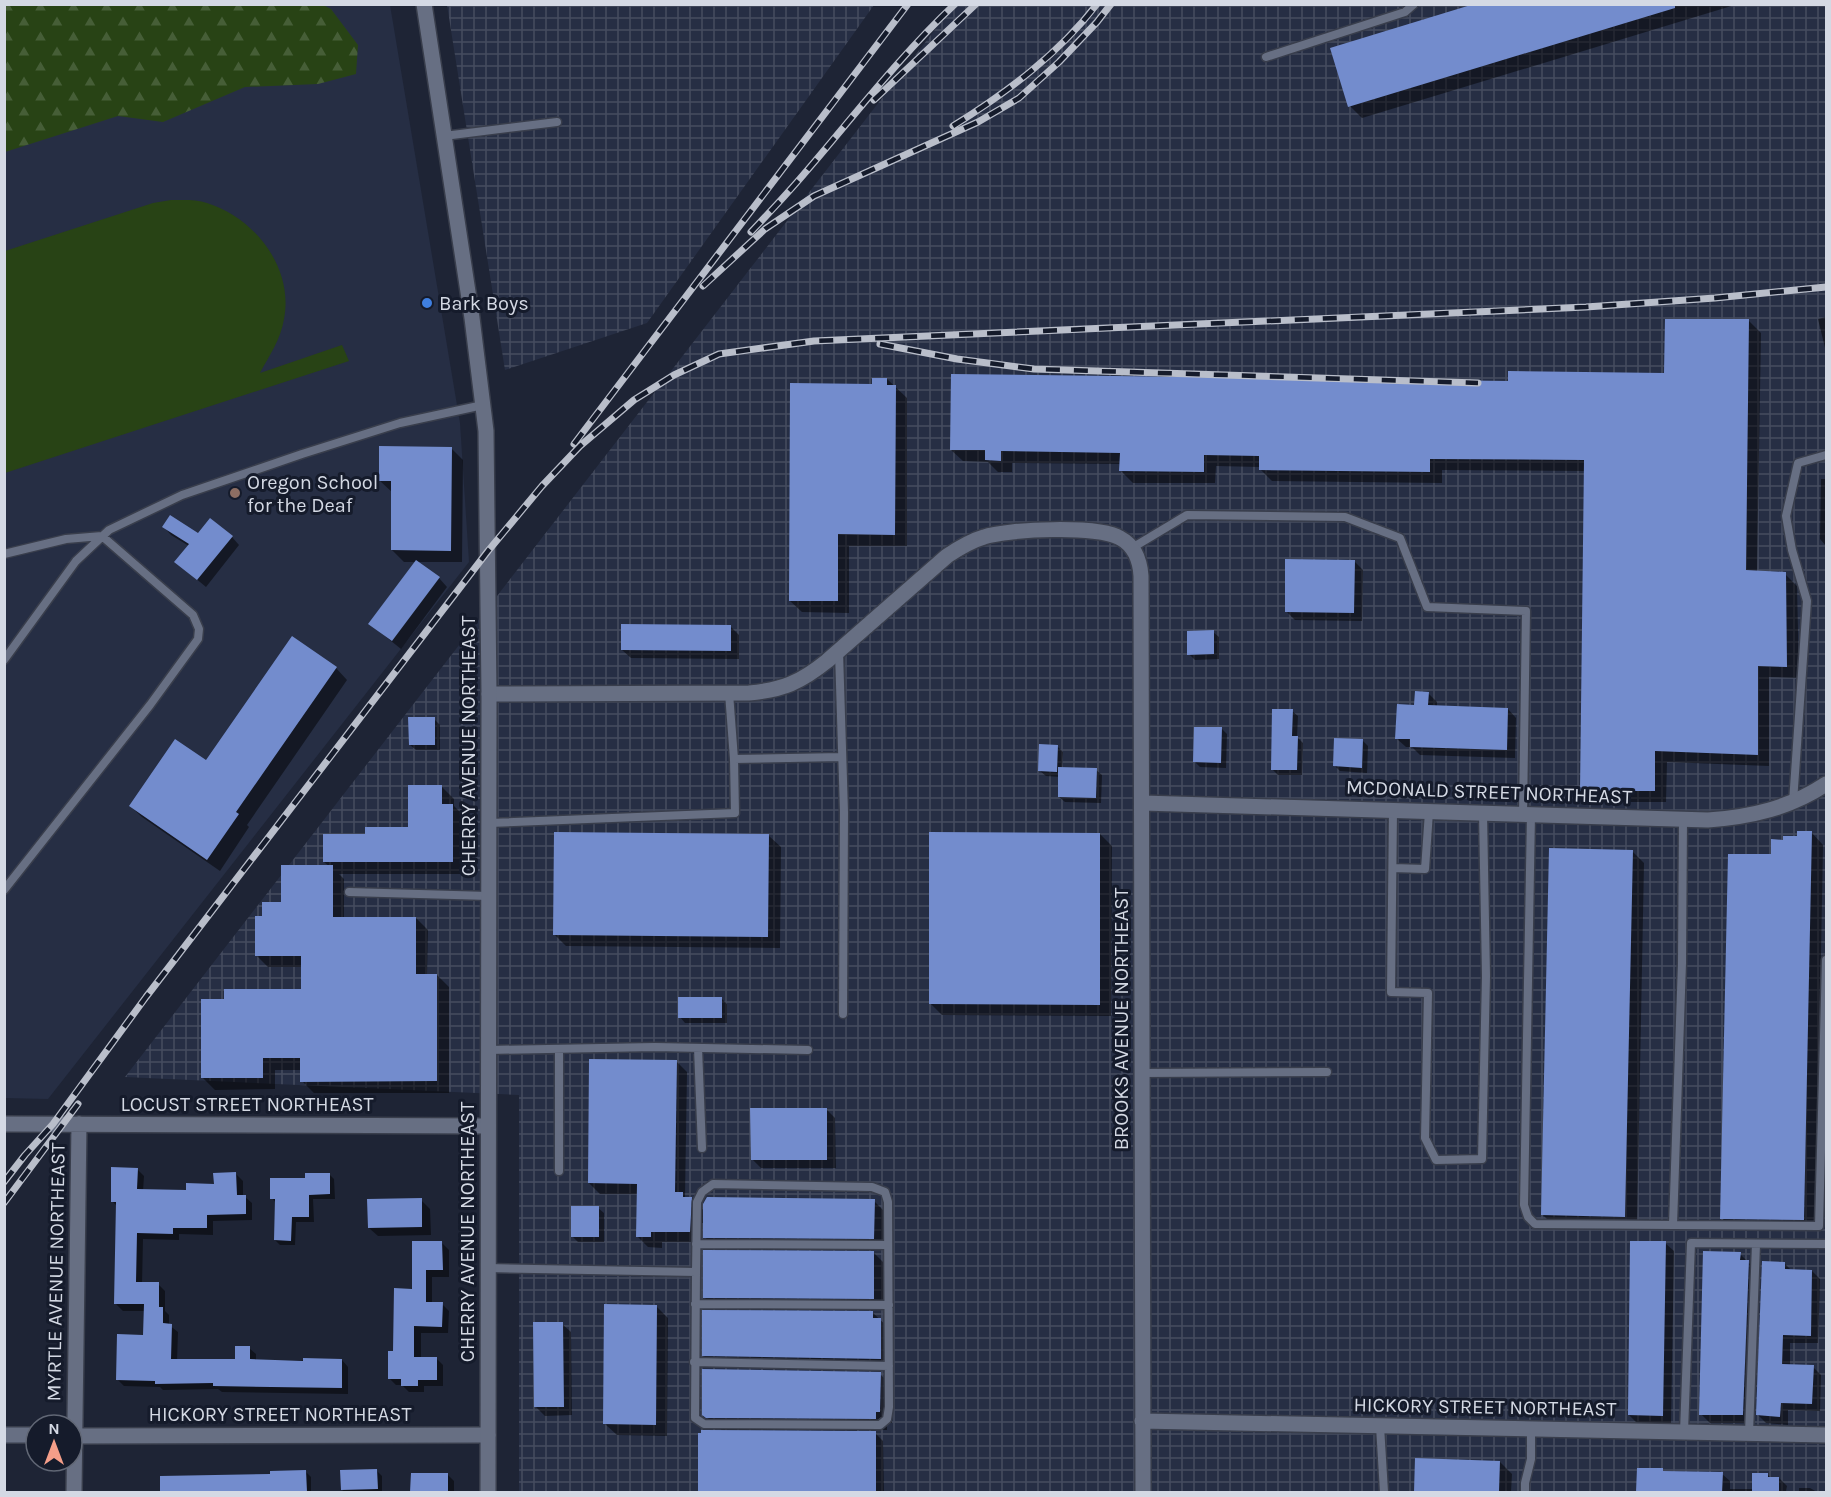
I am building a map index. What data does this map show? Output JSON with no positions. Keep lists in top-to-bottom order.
{
  "streets": {
    "street": [
      "CHERRY AVENUE NORTHEAST",
      "MCDONALD STREET NORTHEAST",
      "BROOKS AVENUE NORTHEAST",
      "LOCUST STREET NORTHEAST",
      "MYRTLE AVENUE NORTHEAST",
      "HICKORY STREET NORTHEAST"
    ]
  },
  "crossings": [
    ["CHERRY AVENUE NORTHEAST", "LOCUST STREET NORTHEAST"],
    ["CHERRY AVENUE NORTHEAST", "HICKORY STREET NORTHEAST"],
    ["MCDONALD STREET NORTHEAST", "BROOKS AVENUE NORTHEAST"],
    ["BROOKS AVENUE NORTHEAST", "HICKORY STREET NORTHEAST"],
    ["LOCUST STREET NORTHEAST", "MYRTLE AVENUE NORTHEAST"]
  ],
  "places": ["Bark Boys", "Oregon School for the Deaf"],
  "north": "top"
}
